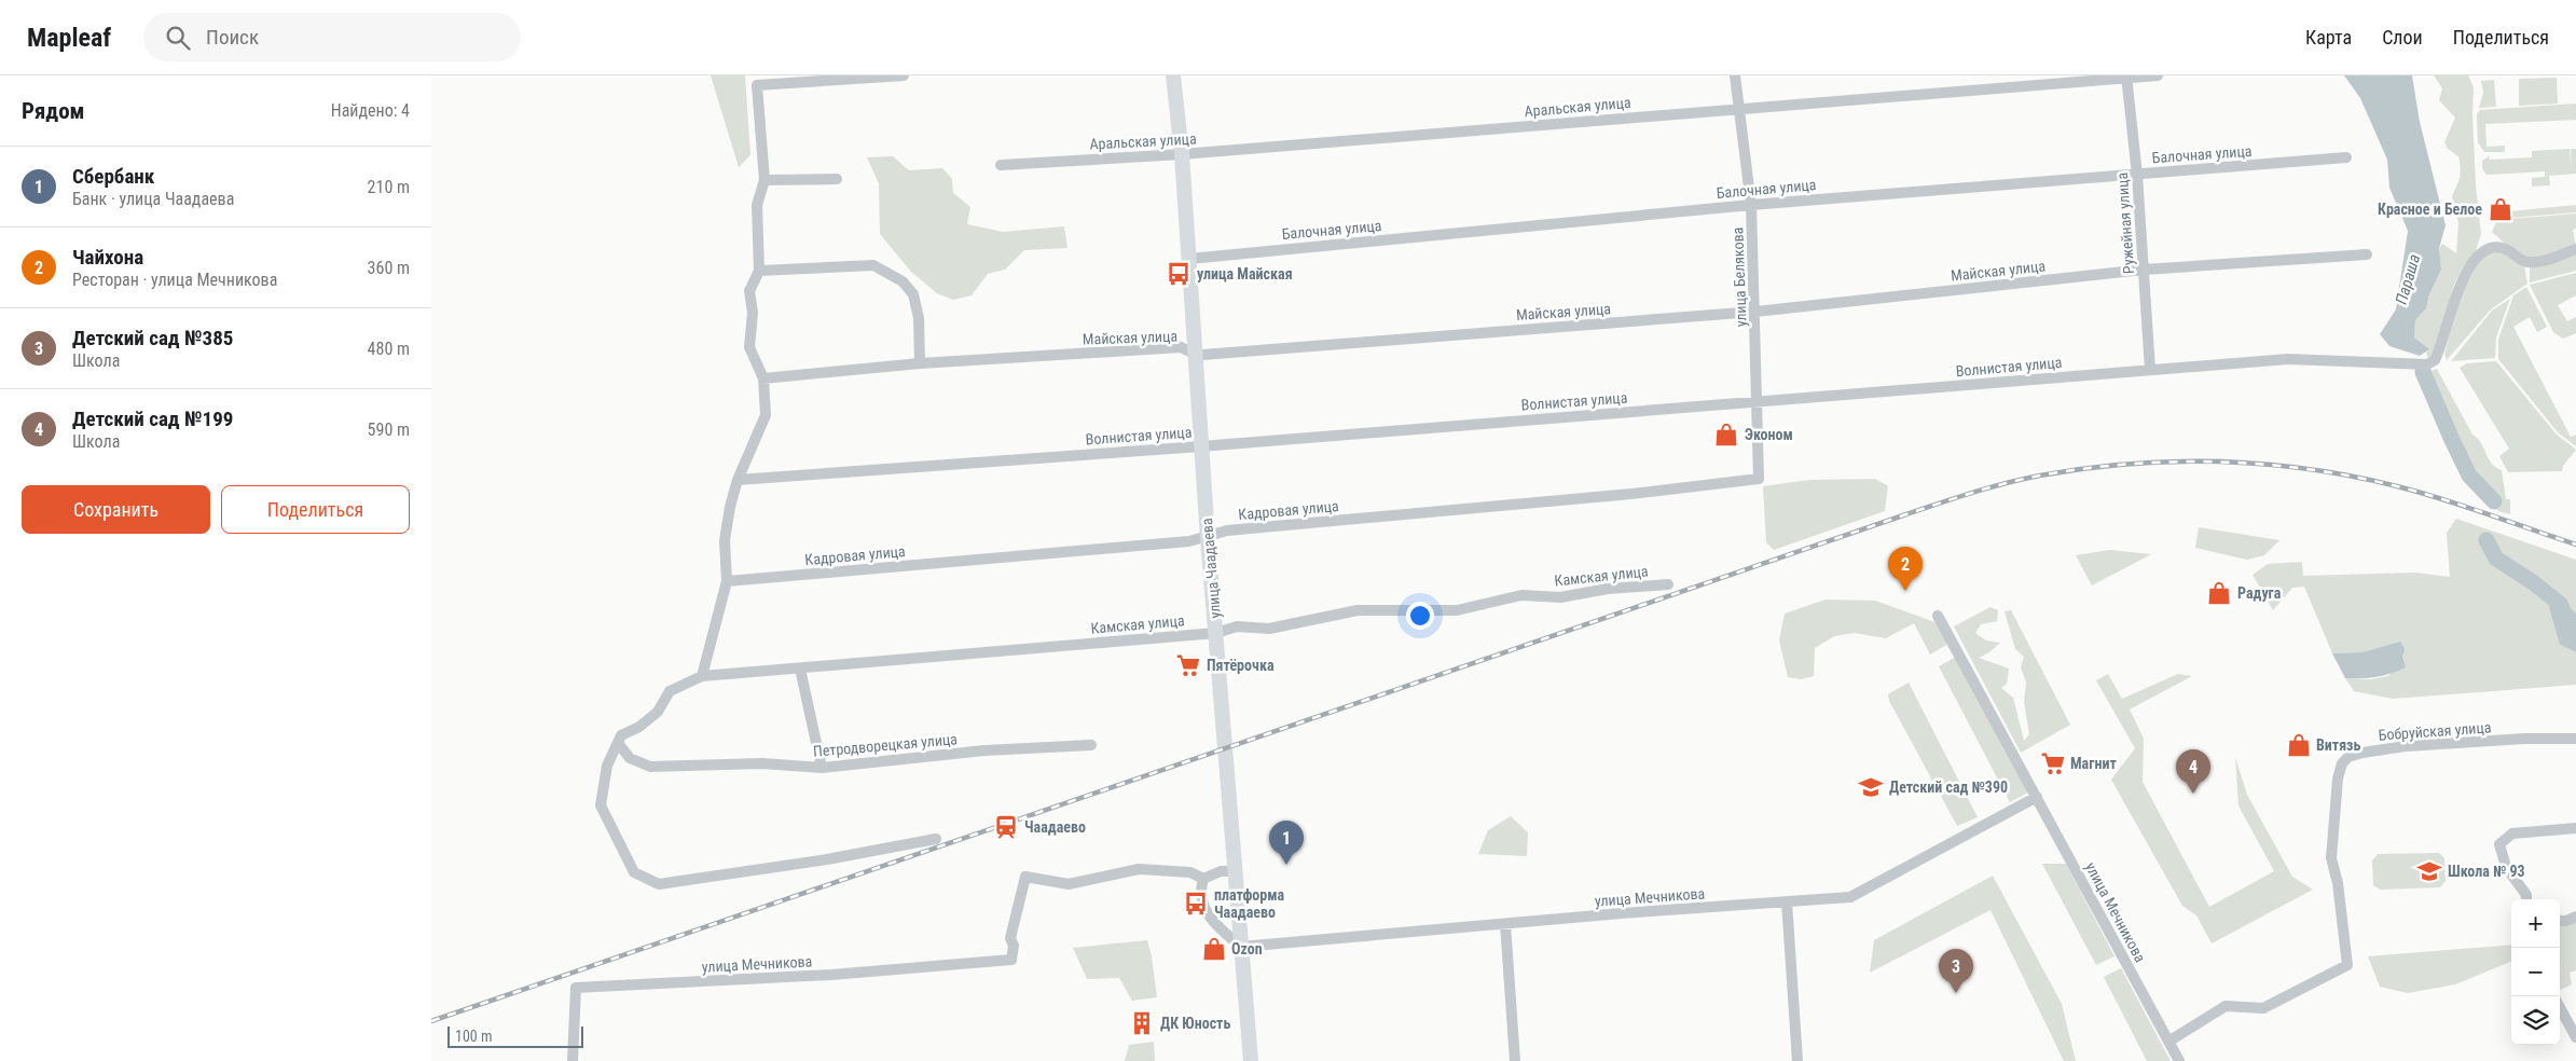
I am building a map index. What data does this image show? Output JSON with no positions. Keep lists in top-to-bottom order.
{
  "streets": {
    "street": [
      "Аральская улица",
      "Балочная улица",
      "Ружейная улица",
      "Майская улица",
      "улица Белякова",
      "Волнистая улица",
      "Кадровая улица",
      "улица Чаадаева",
      "Камская улица",
      "Бобруйская улица",
      "Петродворецкая улица",
      "улица Мечникова"
    ]
  },
  "crossings": [
    ["Аральская улица", "Ружейная улица"],
    ["Аральская улица", "улица Белякова"],
    ["Аральская улица", "улица Чаадаева"],
    ["Балочная улица", "Ружейная улица"],
    ["Балочная улица", "улица Белякова"],
    ["Балочная улица", "улица Чаадаева"],
    ["Ружейная улица", "Майская улица"],
    ["Ружейная улица", "Волнистая улица"],
    ["Майская улица", "улица Белякова"],
    ["Майская улица", "улица Чаадаева"],
    ["улица Белякова", "Волнистая улица"],
    ["улица Белякова", "Кадровая улица"],
    ["Волнистая улица", "улица Чаадаева"],
    ["Кадровая улица", "улица Чаадаева"],
    ["улица Чаадаева", "Камская улица"],
    ["улица Чаадаева", "улица Мечникова"],
    ["Камская улица", "Петродворецкая улица"],
    ["Бобруйская улица", "улица Мечникова"]
  ],
  "water": ["Параша"],
  "places": {
    "shop": [
      "Красное и Белое",
      "Эконом",
      "Радуга",
      "Витязь",
      "Ozon"
    ],
    "bus stop": ["улица Майская", "платформа Чаадаево"],
    "supermarket": ["Пятёрочка", "Магнит"],
    "school or university": ["Детский сад №390", "Школа № 93"],
    "station": ["Чаадаево"],
    "building": ["ДК Юность"]
  },
  "scale_bar": "100 m",
  "page": {
    "header": "Mapleaf",
    "search": "Поиск",
    "nav": ["Карта", "Слои", "Поделиться"],
    "heading": ["Рядом", "Найдено: 4"],
    "list": [
      {
        "mark": "1",
        "name": "Сбербанк",
        "note": "Банк · улица Чаадаева",
        "value": "210 m"
      },
      {
        "mark": "2",
        "name": "Чайхона",
        "note": "Ресторан · улица Мечникова",
        "value": "360 m"
      },
      {
        "mark": "3",
        "name": "Детский сад №385",
        "note": "Школа",
        "value": "480 m"
      },
      {
        "mark": "4",
        "name": "Детский сад №199",
        "note": "Школа",
        "value": "590 m"
      }
    ],
    "buttons": ["Сохранить", "Поделиться"],
    "pins": [
      "2",
      "4",
      "1",
      "3"
    ],
    "map_buttons": ["+", "−"],
    "scale": "100 m"
  }
}
